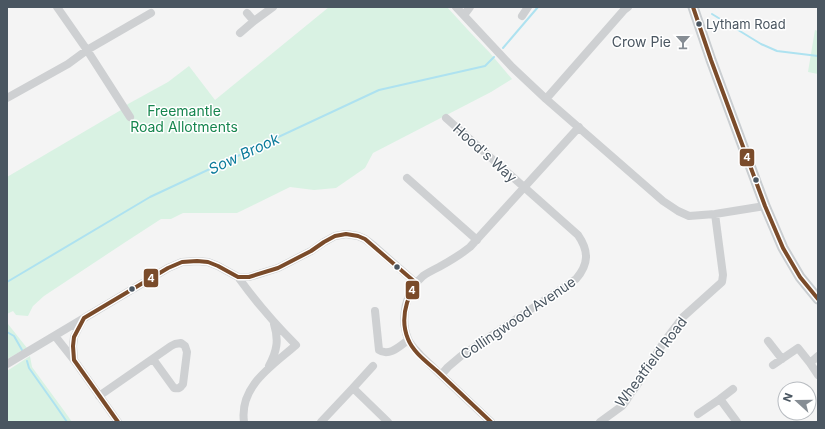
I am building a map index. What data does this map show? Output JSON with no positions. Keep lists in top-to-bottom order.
{
  "streets": {
    "street": ["Hood's Way", "Collingwood Avenue", "Wheatfield Road"]
  },
  "crossings": [
    ["Hood's Way", "Collingwood Avenue"]
  ],
  "water": ["Sow Brook"],
  "parks": ["Freemantle Road Allotments"],
  "places": {
    "other": ["Lytham Road"],
    "bar": ["Crow Pie"]
  },
  "lines": ["transit line 4"],
  "north": "left"
}
